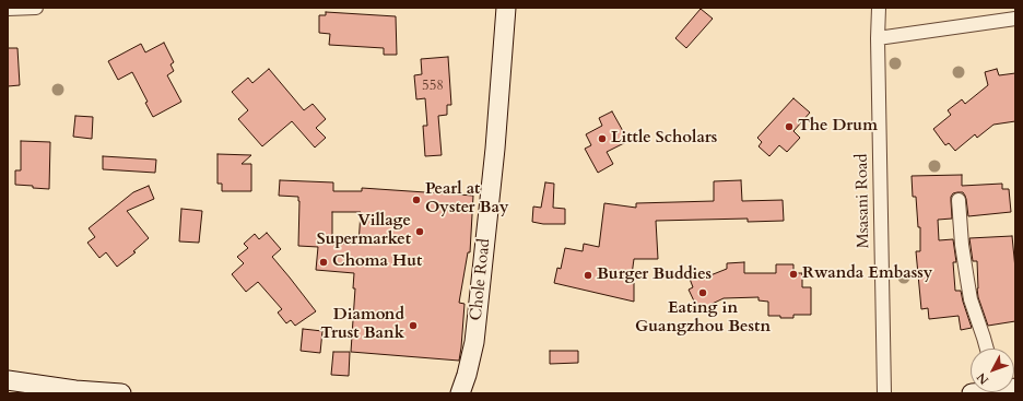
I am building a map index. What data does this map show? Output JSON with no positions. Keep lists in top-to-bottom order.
{
  "streets": {
    "street": ["Msasani Road", "Chole Road"]
  },
  "places": [
    "The Drum",
    "Little Scholars",
    "Pearl at Oyster Bay",
    "Village Supermarket",
    "Choma Hut",
    "Rwanda Embassy",
    "Burger Buddies",
    "Eating in Guangzhou Bestn",
    "Diamond Trust Bank"
  ],
  "house_numbers": ["558"],
  "north": "bottom left"
}
